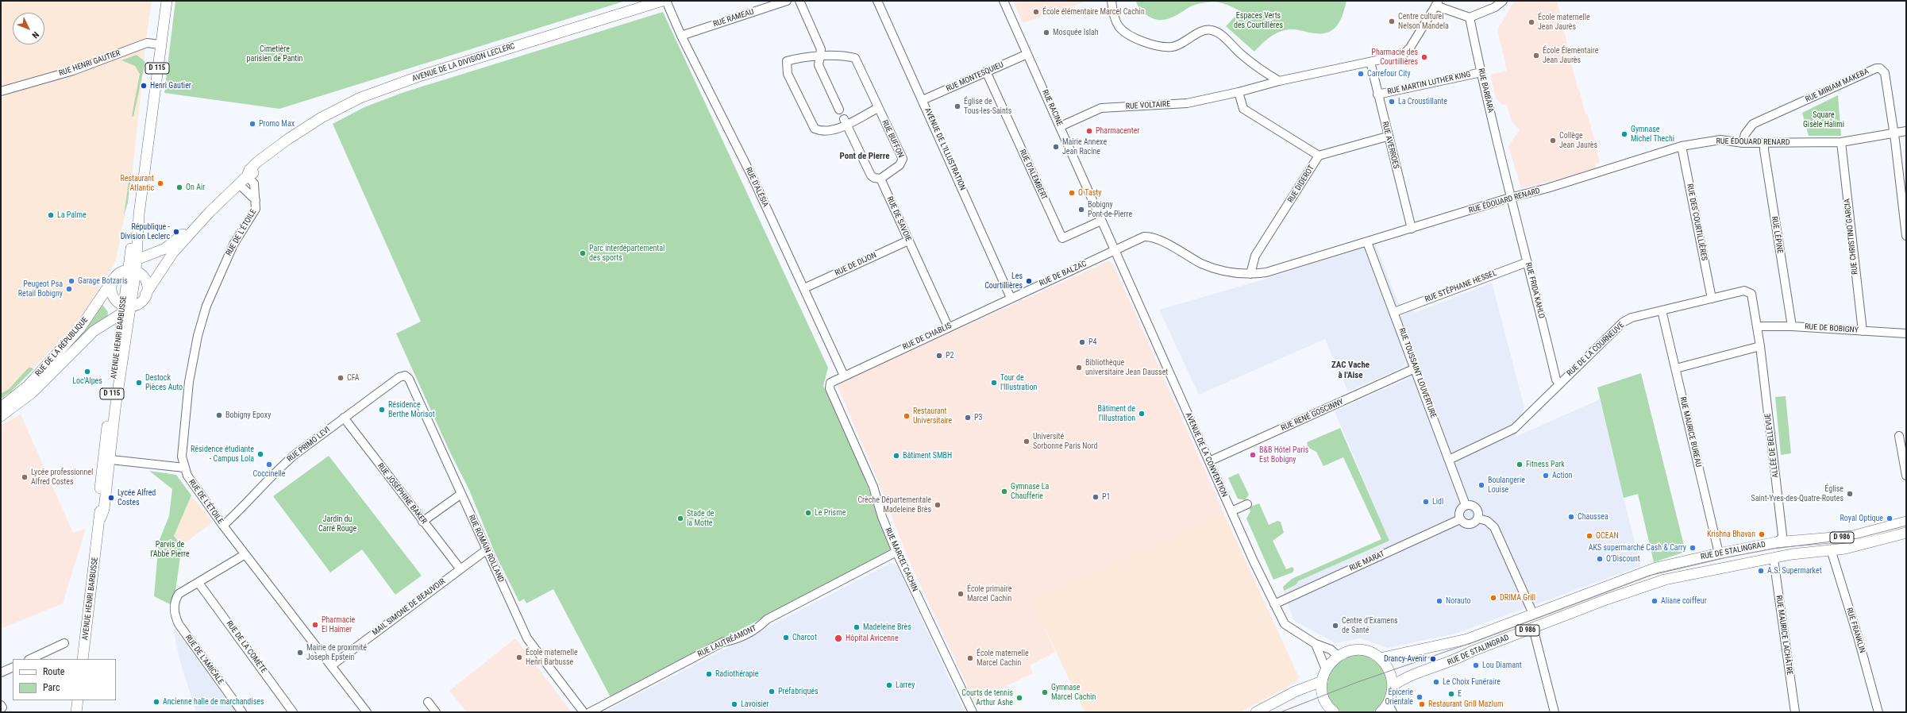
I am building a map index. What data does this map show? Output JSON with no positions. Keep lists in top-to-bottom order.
{
  "streets": {
    "main road": [
      "AVENUE DE LA DIVISION LECLERC",
      "D 115",
      "AVENUE HENRI BARBUSSE",
      "RUE DE LA RÉPUBLIQUE",
      "D 986",
      "RUE DE STALINGRAD"
    ],
    "street": [
      "RUE RAMEAU",
      "RUE HENRI GAUTIER",
      "RUE MONTESQUIEU",
      "RUE MARTIN LUTHER KING",
      "RUE MIRIAM MAKEBA",
      "RUE BARBARA",
      "RUE VOLTAIRE",
      "RUE RACINE",
      "RUE BUFFON",
      "RUE ÉDOUARD RENARD",
      "RUE AVERROES",
      "AVENUE DE L'ILLUSTRATION",
      "RUE D'ALEMBERT",
      "RUE DIDEROT",
      "RUE D'ALÉSIA",
      "RUE DE SAVOIE",
      "RUE DES COURTILLIÈRES",
      "RUE DE L'ÉTOILE",
      "RUE LÉPINE",
      "RUE CHRISTINO GARCIA",
      "RUE DE DIJON",
      "RUE DE BALZAC",
      "RUE STÉPHANE HESSEL",
      "RUE FRIDA KAHLO",
      "RUE DE BOBIGNY",
      "RUE DE CHABLIS",
      "RUE DE LA COURNEUVE",
      "RUE TOUSSAINT LOUVERTURE",
      "RUE RENÉ GOSCINNY",
      "RUE MAURICE BUREAU",
      "RUE PRIMO LEVI",
      "ALLÉE DE BELLEVUE",
      "AVENUE DE LA CONVENTION",
      "RUE JOSÉPHINE BAKER",
      "RUE ROMAIN ROLLAND",
      "RUE MARCEL CACHIN",
      "RUE MARAT",
      "MAIL SIMONE DE BEAUVOIR",
      "RUE FRANKLIN",
      "RUE MAURICE LACHÂTRE",
      "RUE LAUTRÉAMONT",
      "RUE DE LA COMÈTE",
      "RUE DE L'AMICALE"
    ]
  },
  "crossings": [
    ["RUE RAMEAU", "RUE D'ALÉSIA"],
    ["AVENUE DE LA DIVISION LECLERC", "RUE DE L'ÉTOILE"],
    ["AVENUE DE LA DIVISION LECLERC", "AVENUE HENRI BARBUSSE"],
    ["AVENUE DE LA DIVISION LECLERC", "RUE DE LA RÉPUBLIQUE"],
    ["RUE HENRI GAUTIER", "AVENUE HENRI BARBUSSE"],
    ["RUE MONTESQUIEU", "RUE RACINE"],
    ["RUE MONTESQUIEU", "AVENUE DE L'ILLUSTRATION"],
    ["RUE MONTESQUIEU", "RUE D'ALEMBERT"],
    ["RUE MARTIN LUTHER KING", "RUE BARBARA"],
    ["RUE MARTIN LUTHER KING", "RUE AVERROES"],
    ["RUE MIRIAM MAKEBA", "RUE ÉDOUARD RENARD"],
    ["RUE BARBARA", "RUE ÉDOUARD RENARD"],
    ["RUE BARBARA", "RUE FRIDA KAHLO"],
    ["RUE VOLTAIRE", "RUE RACINE"],
    ["RUE VOLTAIRE", "RUE AVERROES"],
    ["RUE RACINE", "RUE ÉDOUARD RENARD"],
    ["RUE RACINE", "RUE D'ALEMBERT"],
    ["RUE RACINE", "RUE DE BALZAC"],
    ["RUE RACINE", "AVENUE DE LA CONVENTION"],
    ["RUE BUFFON", "RUE DE SAVOIE"],
    ["RUE ÉDOUARD RENARD", "RUE AVERROES"],
    ["RUE ÉDOUARD RENARD", "RUE DIDEROT"],
    ["RUE ÉDOUARD RENARD", "RUE DES COURTILLIÈRES"],
    ["RUE ÉDOUARD RENARD", "RUE LÉPINE"],
    ["RUE ÉDOUARD RENARD", "RUE CHRISTINO GARCIA"],
    ["RUE ÉDOUARD RENARD", "RUE DE BALZAC"],
    ["RUE ÉDOUARD RENARD", "RUE FRIDA KAHLO"],
    ["RUE ÉDOUARD RENARD", "RUE TOUSSAINT LOUVERTURE"],
    ["RUE ÉDOUARD RENARD", "AVENUE DE LA CONVENTION"],
    ["AVENUE DE L'ILLUSTRATION", "RUE DE BALZAC"],
    ["AVENUE DE L'ILLUSTRATION", "RUE DE CHABLIS"],
    ["RUE D'ALÉSIA", "RUE DE DIJON"],
    ["RUE D'ALÉSIA", "RUE DE CHABLIS"],
    ["RUE D'ALÉSIA", "RUE MARCEL CACHIN"],
    ["RUE DE SAVOIE", "RUE DE DIJON"],
    ["RUE DE SAVOIE", "RUE DE CHABLIS"],
    ["RUE DES COURTILLIÈRES", "RUE DE LA COURNEUVE"],
    ["RUE DE L'ÉTOILE", "RUE PRIMO LEVI"],
    ["RUE DE L'ÉTOILE", "MAIL SIMONE DE BEAUVOIR"],
    ["RUE LÉPINE", "RUE DE BOBIGNY"],
    ["RUE CHRISTINO GARCIA", "RUE DE BOBIGNY"],
    ["RUE DE BALZAC", "RUE DE CHABLIS"],
    ["RUE DE BALZAC", "AVENUE DE LA CONVENTION"],
    ["RUE STÉPHANE HESSEL", "RUE FRIDA KAHLO"],
    ["RUE STÉPHANE HESSEL", "RUE TOUSSAINT LOUVERTURE"],
    ["RUE FRIDA KAHLO", "RUE DE LA COURNEUVE"],
    ["RUE DE BOBIGNY", "RUE DE LA COURNEUVE"],
    ["RUE DE BOBIGNY", "ALLÉE DE BELLEVUE"],
    ["RUE DE CHABLIS", "RUE MARCEL CACHIN"],
    ["AVENUE HENRI BARBUSSE", "RUE DE LA RÉPUBLIQUE"],
    ["RUE DE LA COURNEUVE", "RUE TOUSSAINT LOUVERTURE"],
    ["RUE DE LA COURNEUVE", "RUE MAURICE BUREAU"],
    ["RUE DE LA COURNEUVE", "ALLÉE DE BELLEVUE"],
    ["RUE TOUSSAINT LOUVERTURE", "RUE RENÉ GOSCINNY"],
    ["RUE TOUSSAINT LOUVERTURE", "RUE MARAT"],
    ["RUE RENÉ GOSCINNY", "AVENUE DE LA CONVENTION"],
    ["RUE MAURICE BUREAU", "RUE DE STALINGRAD"],
    ["RUE PRIMO LEVI", "RUE JOSÉPHINE BAKER"],
    ["RUE PRIMO LEVI", "RUE ROMAIN ROLLAND"],
    ["ALLÉE DE BELLEVUE", "D 986"],
    ["ALLÉE DE BELLEVUE", "RUE DE STALINGRAD"],
    ["AVENUE DE LA CONVENTION", "RUE MARAT"],
    ["RUE JOSÉPHINE BAKER", "MAIL SIMONE DE BEAUVOIR"],
    ["D 986", "RUE DE STALINGRAD"],
    ["D 986", "RUE FRANKLIN"],
    ["D 986", "RUE MAURICE LACHÂTRE"],
    ["RUE ROMAIN ROLLAND", "MAIL SIMONE DE BEAUVOIR"],
    ["RUE DE STALINGRAD", "RUE MAURICE LACHÂTRE"],
    ["RUE MARCEL CACHIN", "RUE LAUTRÉAMONT"],
    ["RUE DE LA COMÈTE", "RUE DE L'AMICALE"]
  ],
  "districts": ["Pont de Pierre", "ZAC Vache à l'Aise"],
  "parks": [
    "Espaces Verts des Courtillères",
    "Cimetière parisien de Pantin",
    "Square Gisèle Halimi",
    "Jardin du Carré Rouge",
    "Parvis de l'Abbé Pierre"
  ],
  "places": [
    "École élémentaire Marcel Cachin",
    "Centre culturel Nelson Mandela",
    "École maternelle Jean Jaurès",
    "Mosquée Islah",
    "École Élementaire Jean Jaurès",
    "Pharmacie des Courtillières",
    "Carrefour City",
    "Henri Gautier",
    "La Croustillante",
    "Église de Tous-les-Saints",
    "Promo Max",
    "Pharmacenter",
    "Gymnase Michel Thechi",
    "Collège Jean Jaurès",
    "Mairie Annexe Jean Racine",
    "Restaurant Atlantic",
    "On Air",
    "O Tasty",
    "Bobigny Pont-de-Pierre",
    "La Palme",
    "République - Division Leclerc",
    "Parc interdépartemental des sports",
    "Garage Botzaris",
    "Les Courtillières",
    "Peugeot Psa Retail Bobigny",
    "P4",
    "P2",
    "Bibliothèque universitaire Jean Dausset",
    "Loc'Alpes",
    "CFA",
    "Destock Pièces Auto",
    "Tour de l'Illustration",
    "Résidence Berthe Morisot",
    "Bâtiment de l'Illustration",
    "Bobigny Epoxy",
    "Restaurant Universitaire",
    "P3",
    "Université Sorbonne Paris Nord",
    "Résidence étudiante - Campus Lola",
    "B&B Hôtel Paris Est Bobigny",
    "Bâtiment SMBH",
    "Coccinelle",
    "Fitness Park",
    "Action",
    "Lycée professionnel Alfred Costes",
    "Boulangerie Louise",
    "Gymnase La Chaufferie",
    "Église Saint-Yves-des-Quatre-Routes",
    "P1",
    "Lycée Alfred Costes",
    "Lidl",
    "Crèche Départementale Madeleine Brès",
    "Le Prisme",
    "Chaussea",
    "Stade de la Motte",
    "Royal Optique",
    "Krishna Bhavan",
    "OCEAN",
    "AKS supermarché Cash & Carry",
    "O’Discount",
    "A.S. Supermarket",
    "École primaire Marcel Cachin",
    "DRIMA Grill",
    "Norauto",
    "Aliane coiffeur",
    "Pharmacie El Haimer",
    "Centre d'Examens de Santé",
    "Madeleine Brès",
    "Charcot",
    "Hôpital Avicenne",
    "Mairie de proximité Joseph Epstein",
    "École maternelle Henri Barbusse",
    "École maternelle Marcel Cachin",
    "Drancy-Avenir",
    "Lou Diamant",
    "Radiothérapie",
    "Le Choix Funéraire",
    "Larrey",
    "Préfabriqués",
    "Gymnase Marcel Cachin",
    "E",
    "Épicerie Orientale",
    "Courts de tennis Arthur Ashe",
    "Ancienne halle de marchandises",
    "Lavoisier",
    "Restaurant Grill Mazlum"
  ],
  "legend": ["Route", "Parc"],
  "north": "bottom right"
}
